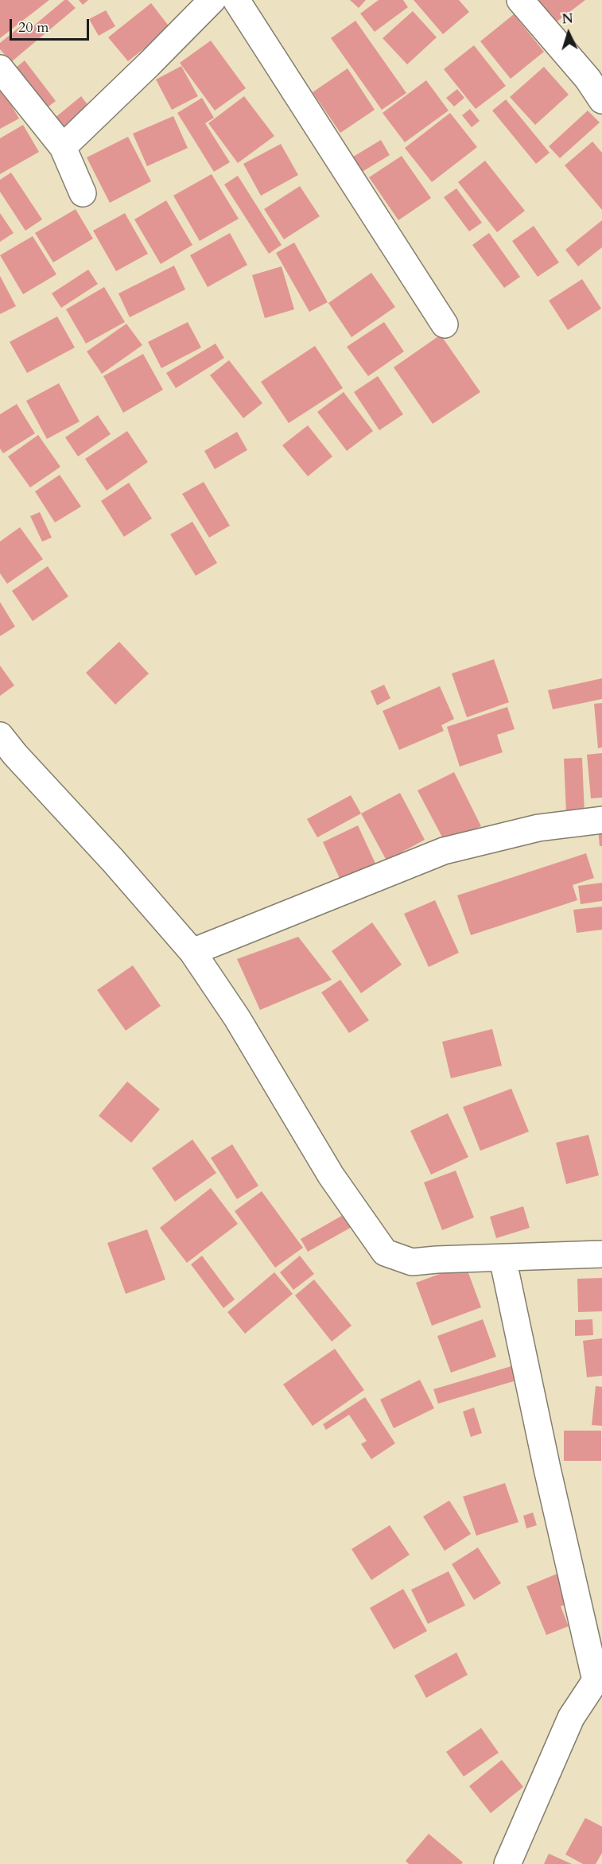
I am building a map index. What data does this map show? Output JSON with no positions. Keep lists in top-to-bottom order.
{
  "scale_bar": "20 m",
  "north": "top"
}
